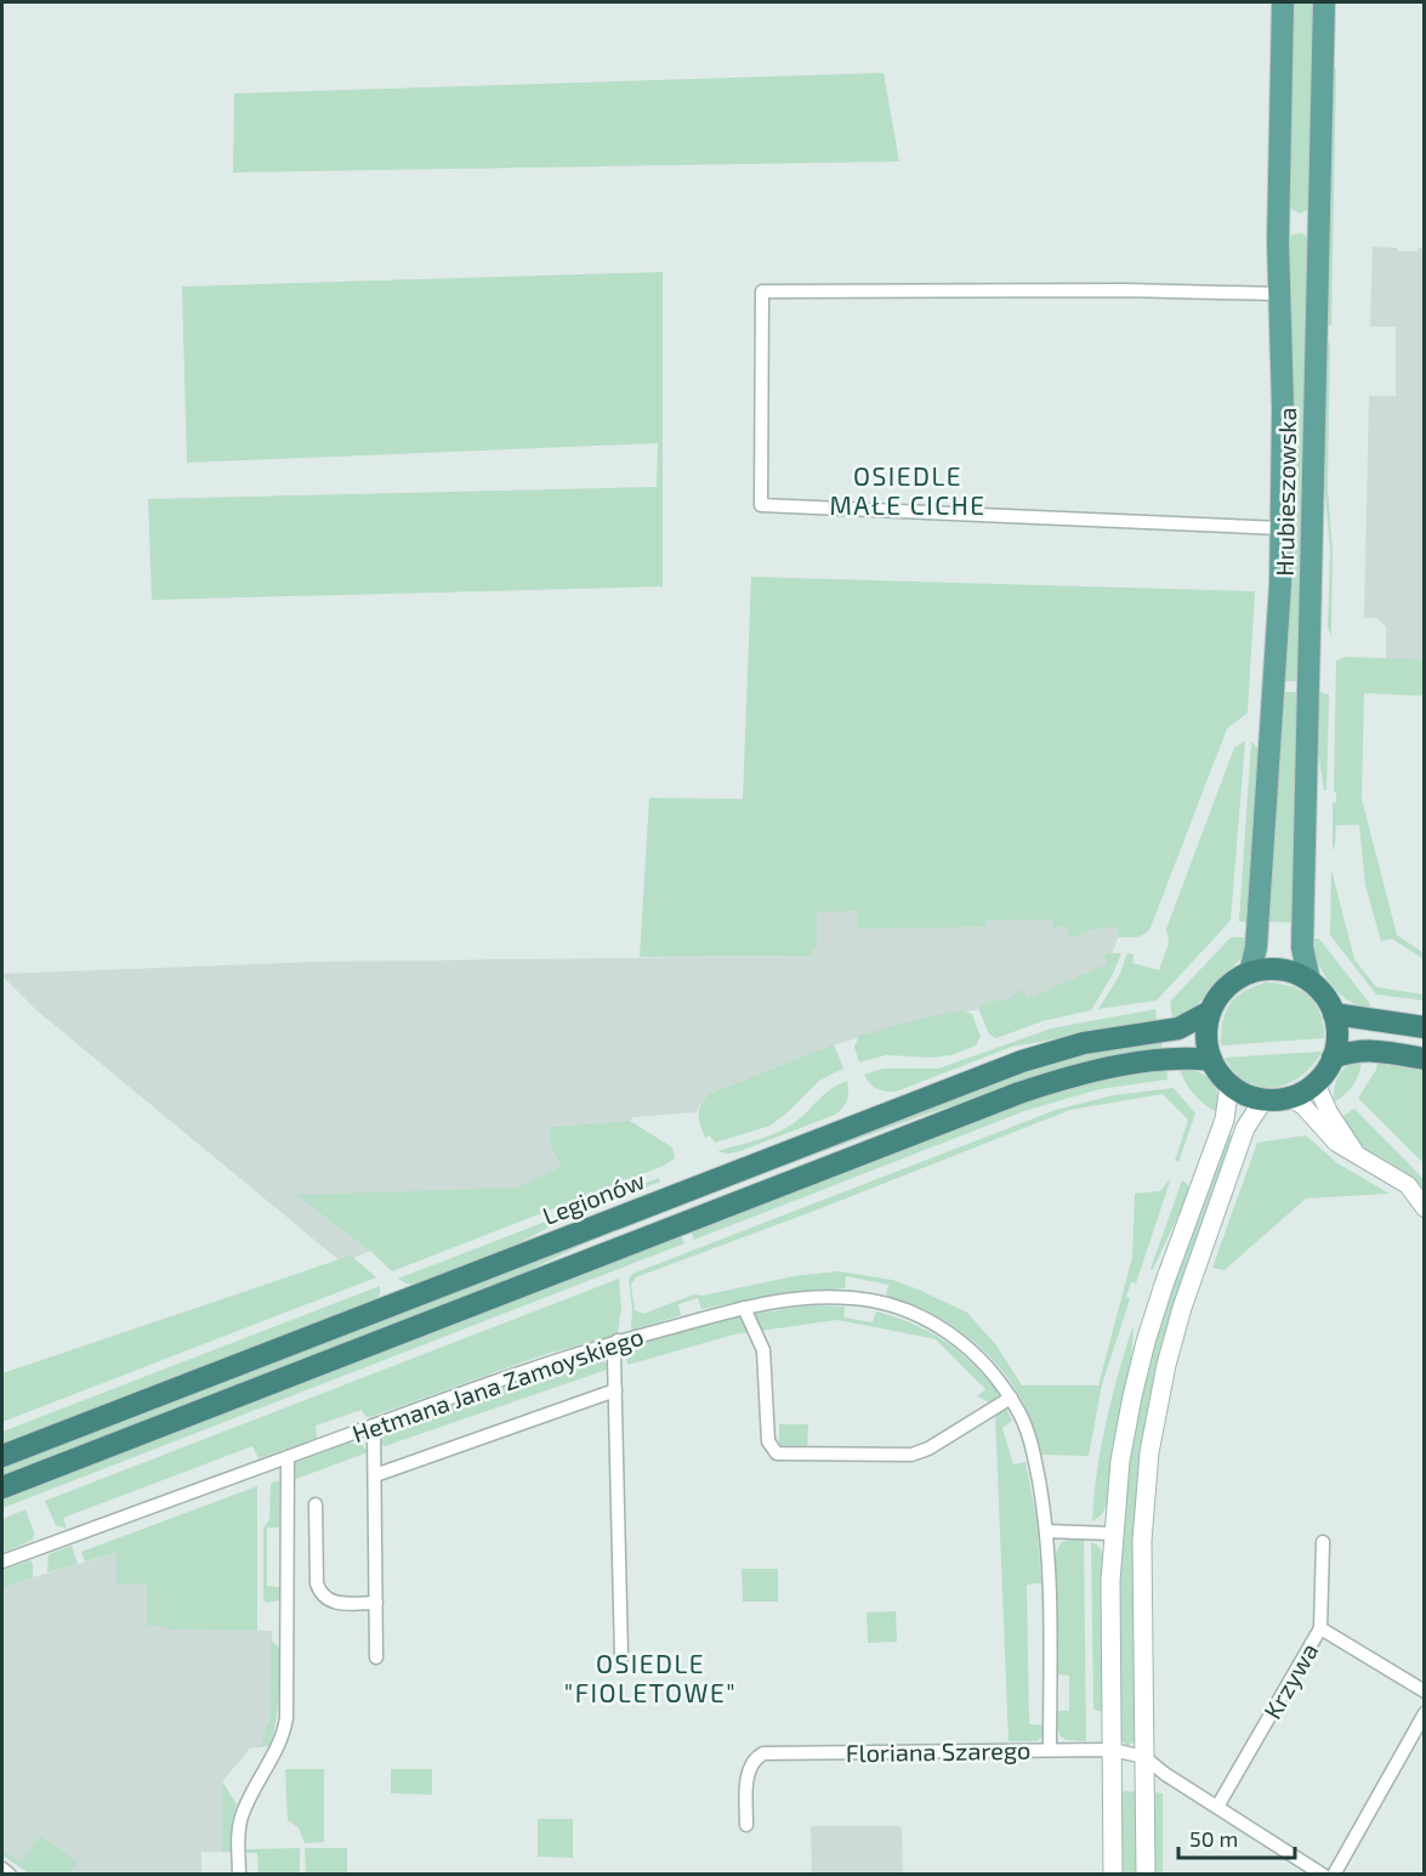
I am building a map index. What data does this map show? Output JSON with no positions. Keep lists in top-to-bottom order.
{
  "streets": {
    "highway": ["Legionów"],
    "main road": ["Hrubieszowska"],
    "street": ["Hetmana Jana Zamoyskiego", "Krzywa", "Floriana Szarego"]
  },
  "crossings": [
    ["Hrubieszowska", "Legionów"],
    ["Hetmana Jana Zamoyskiego", "Floriana Szarego"]
  ],
  "districts": ["OSIEDLE MAŁE CICHE", "OSIEDLE \"FIOLETOWE\""],
  "scale_bar": "50 m"
}
